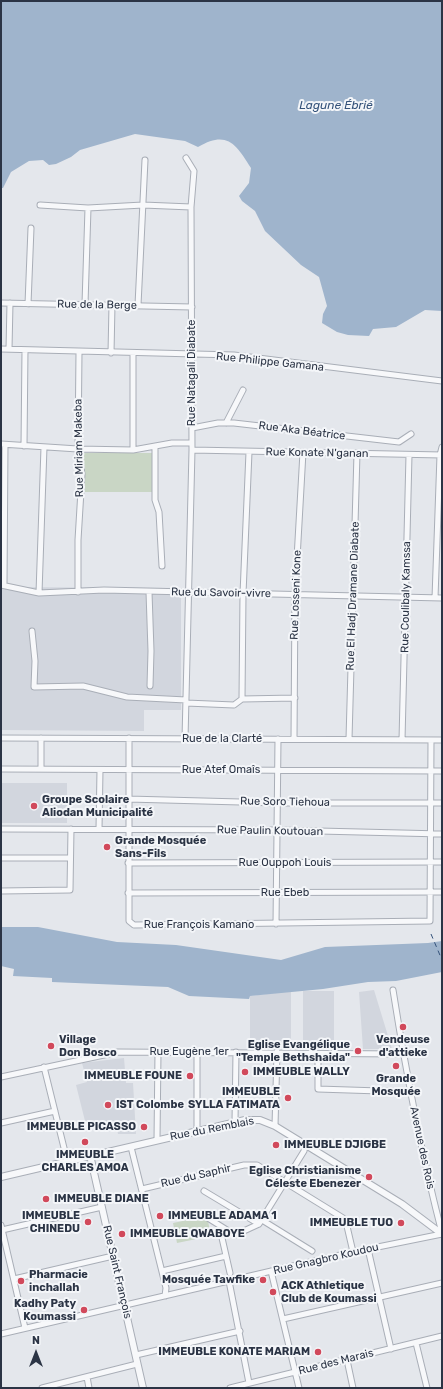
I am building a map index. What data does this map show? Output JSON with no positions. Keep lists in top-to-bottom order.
{
  "streets": {
    "street": [
      "Rue de la Berge",
      "Rue Philippe Gamana",
      "Rue Natagali Diabate",
      "Rue Aka Béatrice",
      "Rue Miriam Makeba",
      "Rue Konate N'ganan",
      "Rue du Savoir-vivre",
      "Rue Losseni Kone",
      "Rue El Hadj Dramane Diabate",
      "Rue Coulibaly Kamssa",
      "Rue de la Clarté",
      "Rue Atef Omaîs",
      "Rue Soro Tiehoua",
      "Rue Paulin Koutouan",
      "Rue Ouppoh Louis",
      "Rue Ebeb",
      "Rue François Kamano",
      "Rue Eugène 1er",
      "Rue du Remblais",
      "Avenue des Rois",
      "Rue du Saphir",
      "Rue Gnagbro Koudou",
      "Rue Saint François",
      "Rue des Marais"
    ]
  },
  "crossings": [
    ["Rue de la Berge", "Rue Natagali Diabate"],
    ["Rue Philippe Gamana", "Rue Natagali Diabate"],
    ["Rue Philippe Gamana", "Rue Miriam Makeba"],
    ["Rue Natagali Diabate", "Rue Aka Béatrice"],
    ["Rue Natagali Diabate", "Rue Konate N'ganan"],
    ["Rue Natagali Diabate", "Rue du Savoir-vivre"],
    ["Rue Natagali Diabate", "Rue de la Clarté"],
    ["Rue Miriam Makeba", "Rue du Savoir-vivre"],
    ["Rue Konate N'ganan", "Rue Losseni Kone"],
    ["Rue Konate N'ganan", "Rue El Hadj Dramane Diabate"],
    ["Rue Konate N'ganan", "Rue Coulibaly Kamssa"],
    ["Rue du Savoir-vivre", "Rue Losseni Kone"],
    ["Rue du Savoir-vivre", "Rue El Hadj Dramane Diabate"],
    ["Rue du Savoir-vivre", "Rue Coulibaly Kamssa"],
    ["Rue Losseni Kone", "Rue de la Clarté"],
    ["Rue El Hadj Dramane Diabate", "Rue de la Clarté"],
    ["Rue Coulibaly Kamssa", "Rue de la Clarté"],
    ["Rue de la Clarté", "Rue François Kamano"],
    ["Rue Atef Omaîs", "Rue François Kamano"],
    ["Rue Soro Tiehoua", "Rue François Kamano"],
    ["Rue Paulin Koutouan", "Rue François Kamano"],
    ["Rue Ouppoh Louis", "Rue François Kamano"],
    ["Rue Ebeb", "Rue François Kamano"],
    ["Rue Eugène 1er", "Avenue des Rois"],
    ["Rue du Remblais", "Avenue des Rois"],
    ["Rue du Remblais", "Rue Gnagbro Koudou"],
    ["Rue du Remblais", "Rue Saint François"],
    ["Avenue des Rois", "Rue Gnagbro Koudou"],
    ["Rue du Saphir", "Rue Gnagbro Koudou"],
    ["Rue Gnagbro Koudou", "Rue Saint François"]
  ],
  "water": ["Lagune Ébrié"],
  "places": [
    "Groupe Scolaire Aliodan Municipalité",
    "Grande Mosquée Sans-Fils",
    "Vendeuse d'attieke",
    "Village Don Bosco",
    "Eglise Evangélique \"Temple Bethshaida\"",
    "Grande Mosquée",
    "IMMEUBLE WALLY",
    "IMMEUBLE FOUNE",
    "IMMEUBLE SYLLA FATIMATA",
    "IST Colombe",
    "IMMEUBLE PICASSO",
    "IMMEUBLE CHARLES AMOA",
    "IMMEUBLE DJIGBE",
    "Eglise Christianisme Céleste Ebenezer",
    "IMMEUBLE DIANE",
    "IMMEUBLE ADAMA 1",
    "IMMEUBLE CHINEDU",
    "IMMEUBLE TUO",
    "IMMEUBLE QWABOYE",
    "Mosquée Tawfike",
    "Pharmacie inchallah",
    "ACK Athletique Club de Koumassi",
    "Kadhy Paty Koumassi",
    "IMMEUBLE KONATE MARIAM"
  ],
  "north": "top"
}
